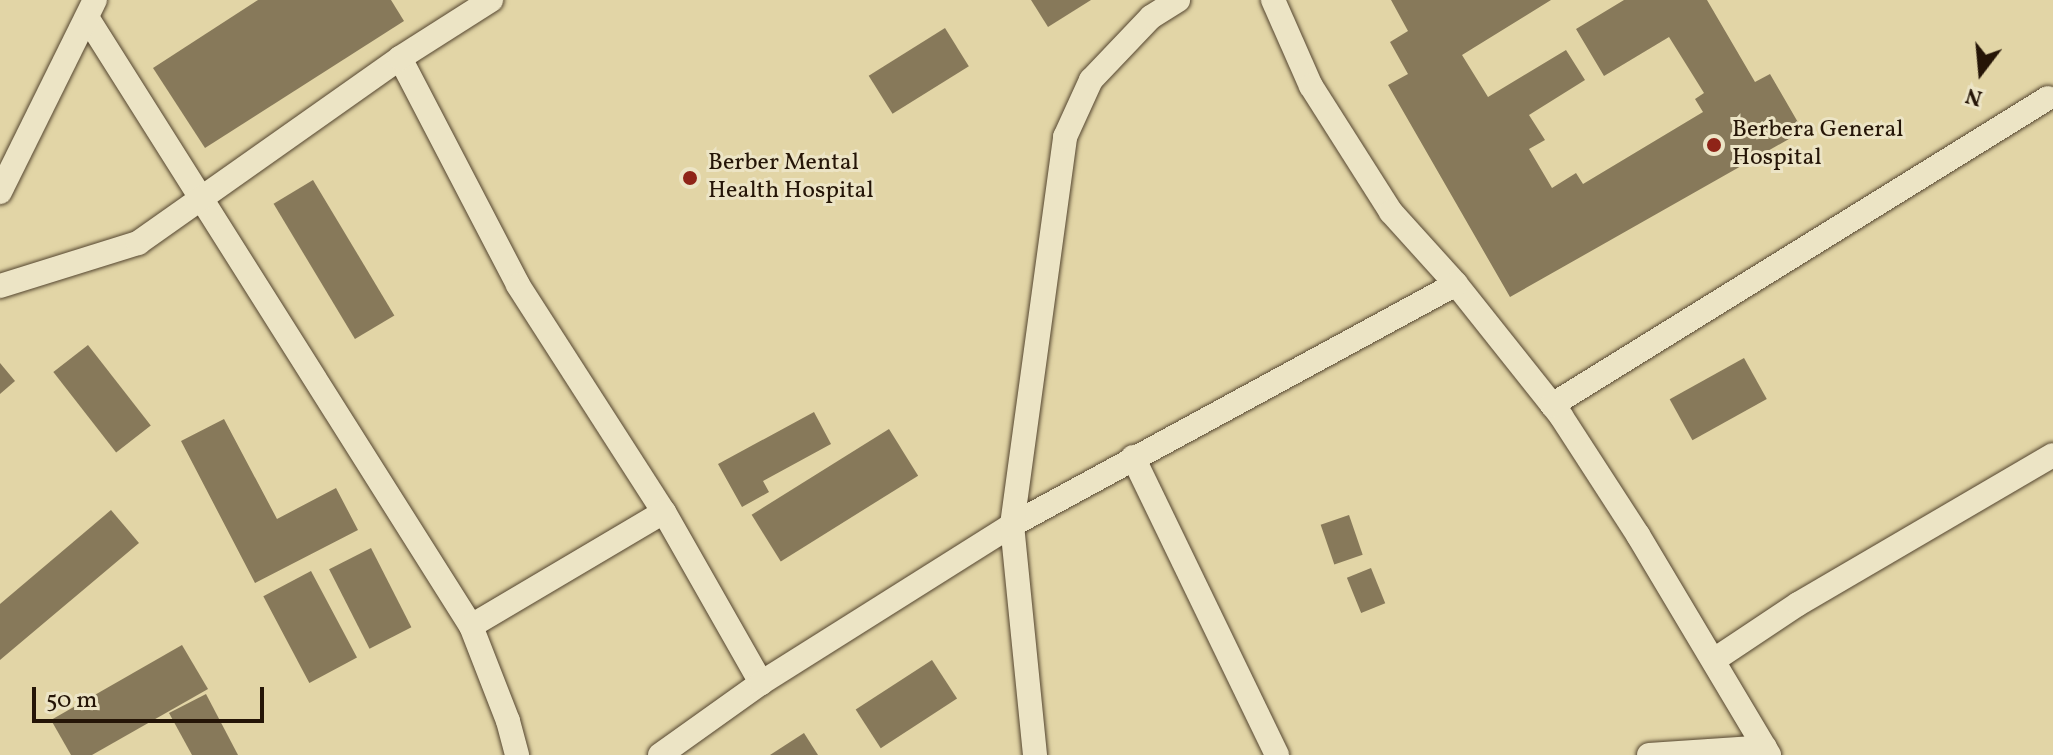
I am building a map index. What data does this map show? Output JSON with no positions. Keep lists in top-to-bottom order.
{
  "places": ["Berbera General Hospital", "Berber Mental Health Hospital"],
  "scale_bar": "50 m",
  "north": "bottom"
}
